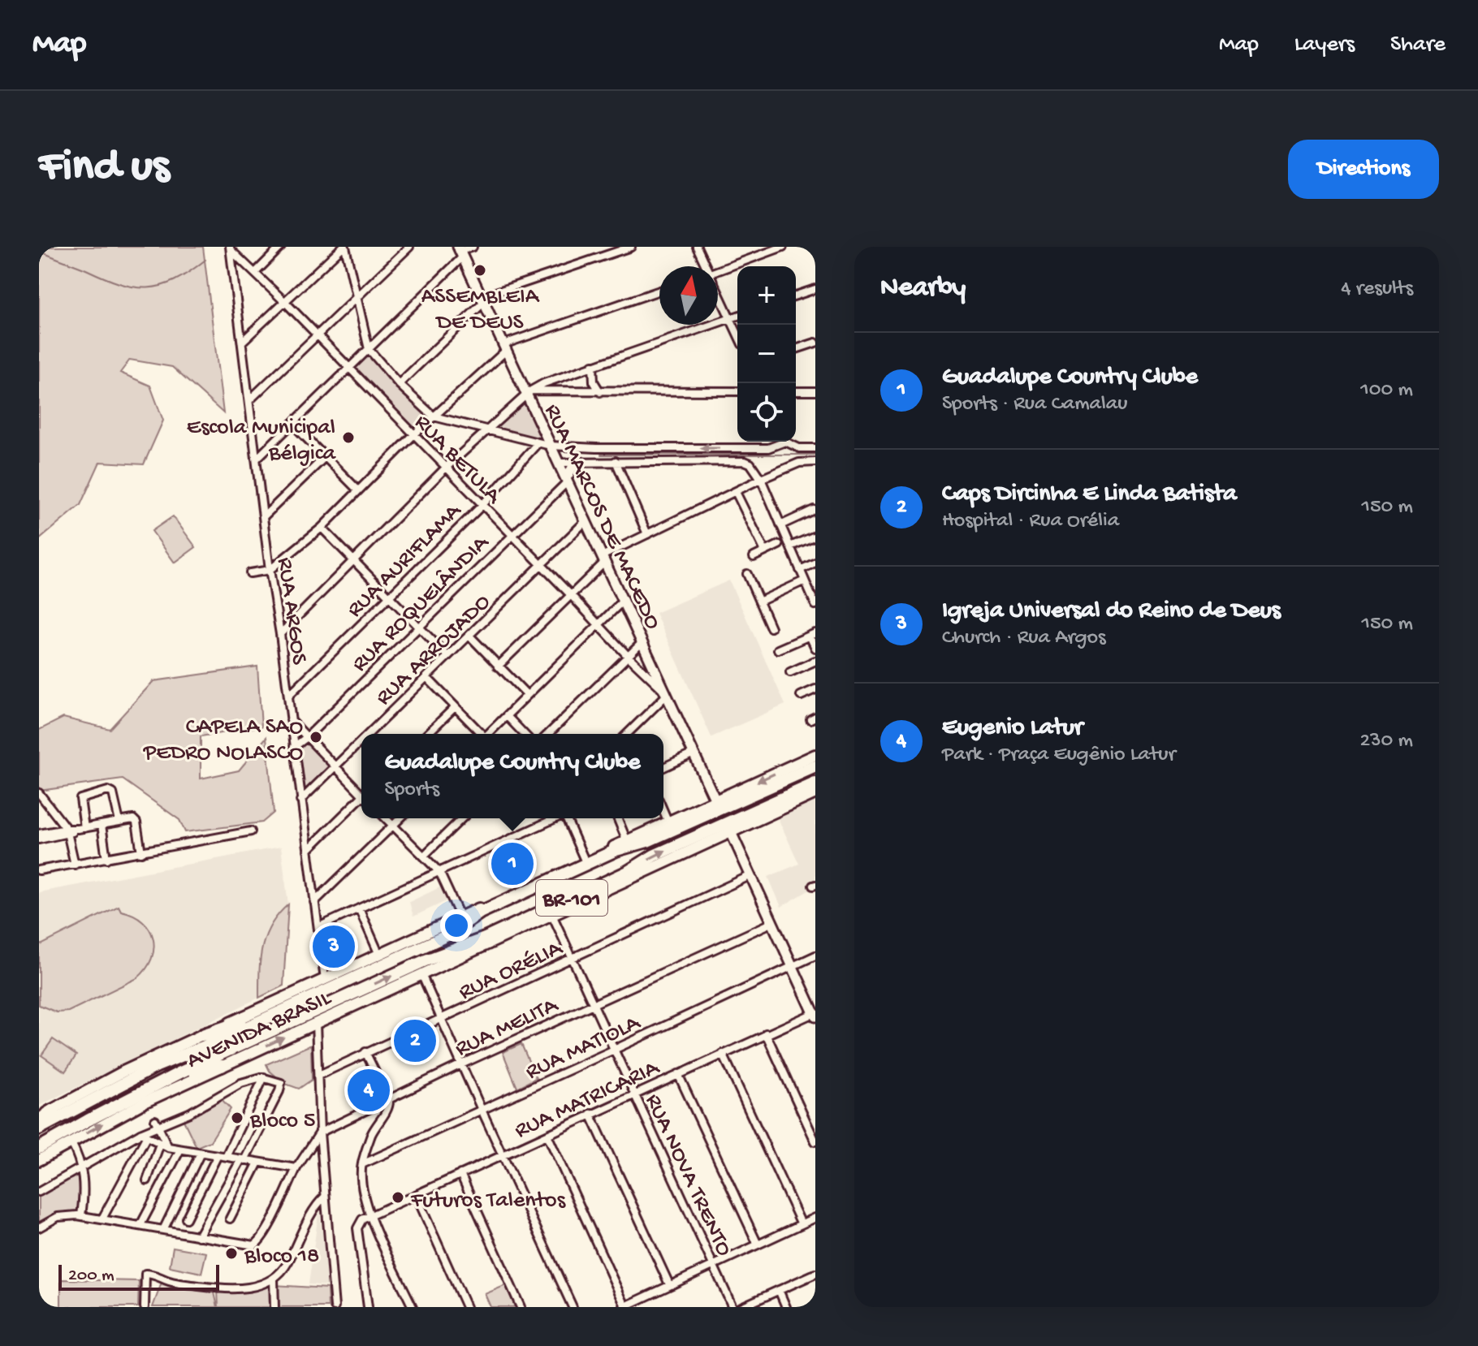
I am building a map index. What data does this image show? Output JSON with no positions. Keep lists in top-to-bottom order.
{
  "streets": {
    "highway": ["BR-101", "AVENIDA BRASIL"],
    "main road": ["RUA MARCOS DE MACEDO"],
    "street": [
      "RUA BETULA",
      "RUA AURIFLAMA",
      "RUA ROQUELÂNDIA",
      "RUA ARGOS",
      "RUA ARROJADO",
      "RUA ORÉLIA",
      "RUA MELITA",
      "RUA MATIOLA",
      "RUA MATRICARIA",
      "RUA NOVA TRENTO"
    ]
  },
  "crossings": [
    ["RUA BETULA", "RUA MARCOS DE MACEDO"],
    ["RUA BETULA", "RUA AURIFLAMA"],
    ["RUA BETULA", "RUA ROQUELÂNDIA"],
    ["RUA BETULA", "RUA ARGOS"],
    ["RUA BETULA", "RUA ARROJADO"],
    ["RUA MARCOS DE MACEDO", "RUA ROQUELÂNDIA"],
    ["RUA MARCOS DE MACEDO", "RUA ARROJADO"],
    ["RUA MARCOS DE MACEDO", "AVENIDA BRASIL"],
    ["RUA AURIFLAMA", "RUA ARGOS"],
    ["RUA ROQUELÂNDIA", "RUA ARGOS"],
    ["RUA ARGOS", "RUA ARROJADO"],
    ["RUA ARGOS", "AVENIDA BRASIL"],
    ["RUA ORÉLIA", "RUA NOVA TRENTO"],
    ["RUA MELITA", "RUA NOVA TRENTO"],
    ["AVENIDA BRASIL", "RUA NOVA TRENTO"],
    ["RUA MATIOLA", "RUA NOVA TRENTO"],
    ["RUA MATRICARIA", "RUA NOVA TRENTO"]
  ],
  "places": [
    "ASSEMBLEIA DE DEUS",
    "Escola Municipal Bélgica",
    "CAPELA SAO PEDRO NOLASCO",
    "Bloco 5",
    "Futuros Talentos",
    "Bloco 18"
  ],
  "scale_bar": "200 m",
  "north": "top",
  "page": {
    "header": "Map",
    "nav": ["Map", "Layers", "Share"],
    "buttons": "Directions",
    "title": "Find us",
    "heading": ["Nearby", "4 results"],
    "map_buttons": ["+", "−"],
    "list": [
      {
        "mark": "1",
        "name": "Guadalupe Country Clube",
        "note": "Sports · Rua Camalau",
        "value": "100 m"
      },
      {
        "mark": "2",
        "name": "Caps Dircinha E Linda Batista",
        "note": "Hospital · Rua Orélia",
        "value": "150 m"
      },
      {
        "mark": "3",
        "name": "Igreja Universal do Reino de Deus",
        "note": "Church · Rua Argos",
        "value": "150 m"
      },
      {
        "mark": "4",
        "name": "Eugenio Latur",
        "note": "Park · Praça Eugênio Latur",
        "value": "230 m"
      }
    ],
    "popup": ["Guadalupe Country Clube", "Sports"],
    "pins": [
      "1",
      "3",
      "2",
      "4"
    ],
    "scale": "200 m"
  }
}
